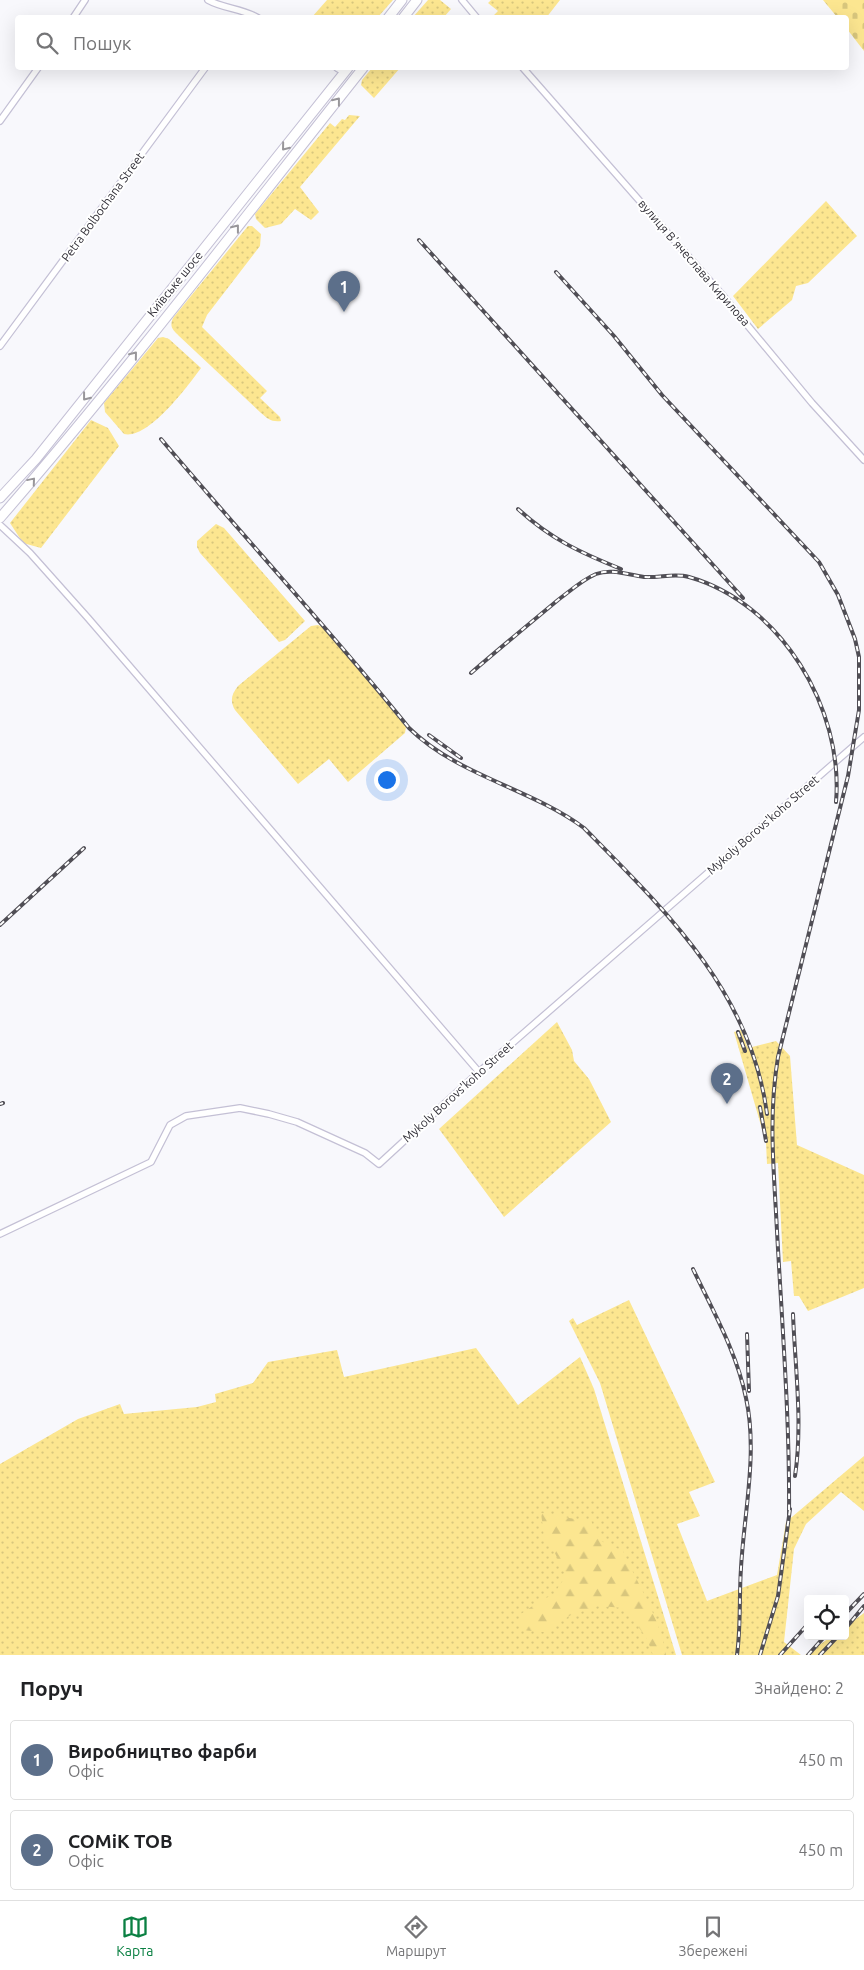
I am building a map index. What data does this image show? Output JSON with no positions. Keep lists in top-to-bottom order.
{
  "streets": {
    "main road": ["Київське шосе"],
    "street": ["Petra Bolbochana Street", "вулиця Вʼячеслава Кирилова", "Mykoly Borovs'koho Street"]
  },
  "page": {
    "search": "Пошук",
    "pins": ["1", "2"],
    "heading": ["Поруч", "Знайдено: 2"],
    "list": [
      {
        "mark": "1",
        "name": "Виробництво фарби",
        "note": "Офіс",
        "value": "450 m"
      },
      {
        "mark": "2",
        "name": "СОМіК ТОВ",
        "note": "Офіс",
        "value": "450 m"
      }
    ],
    "nav": ["Карта", "Маршрут", "Збережені"]
  }
}
